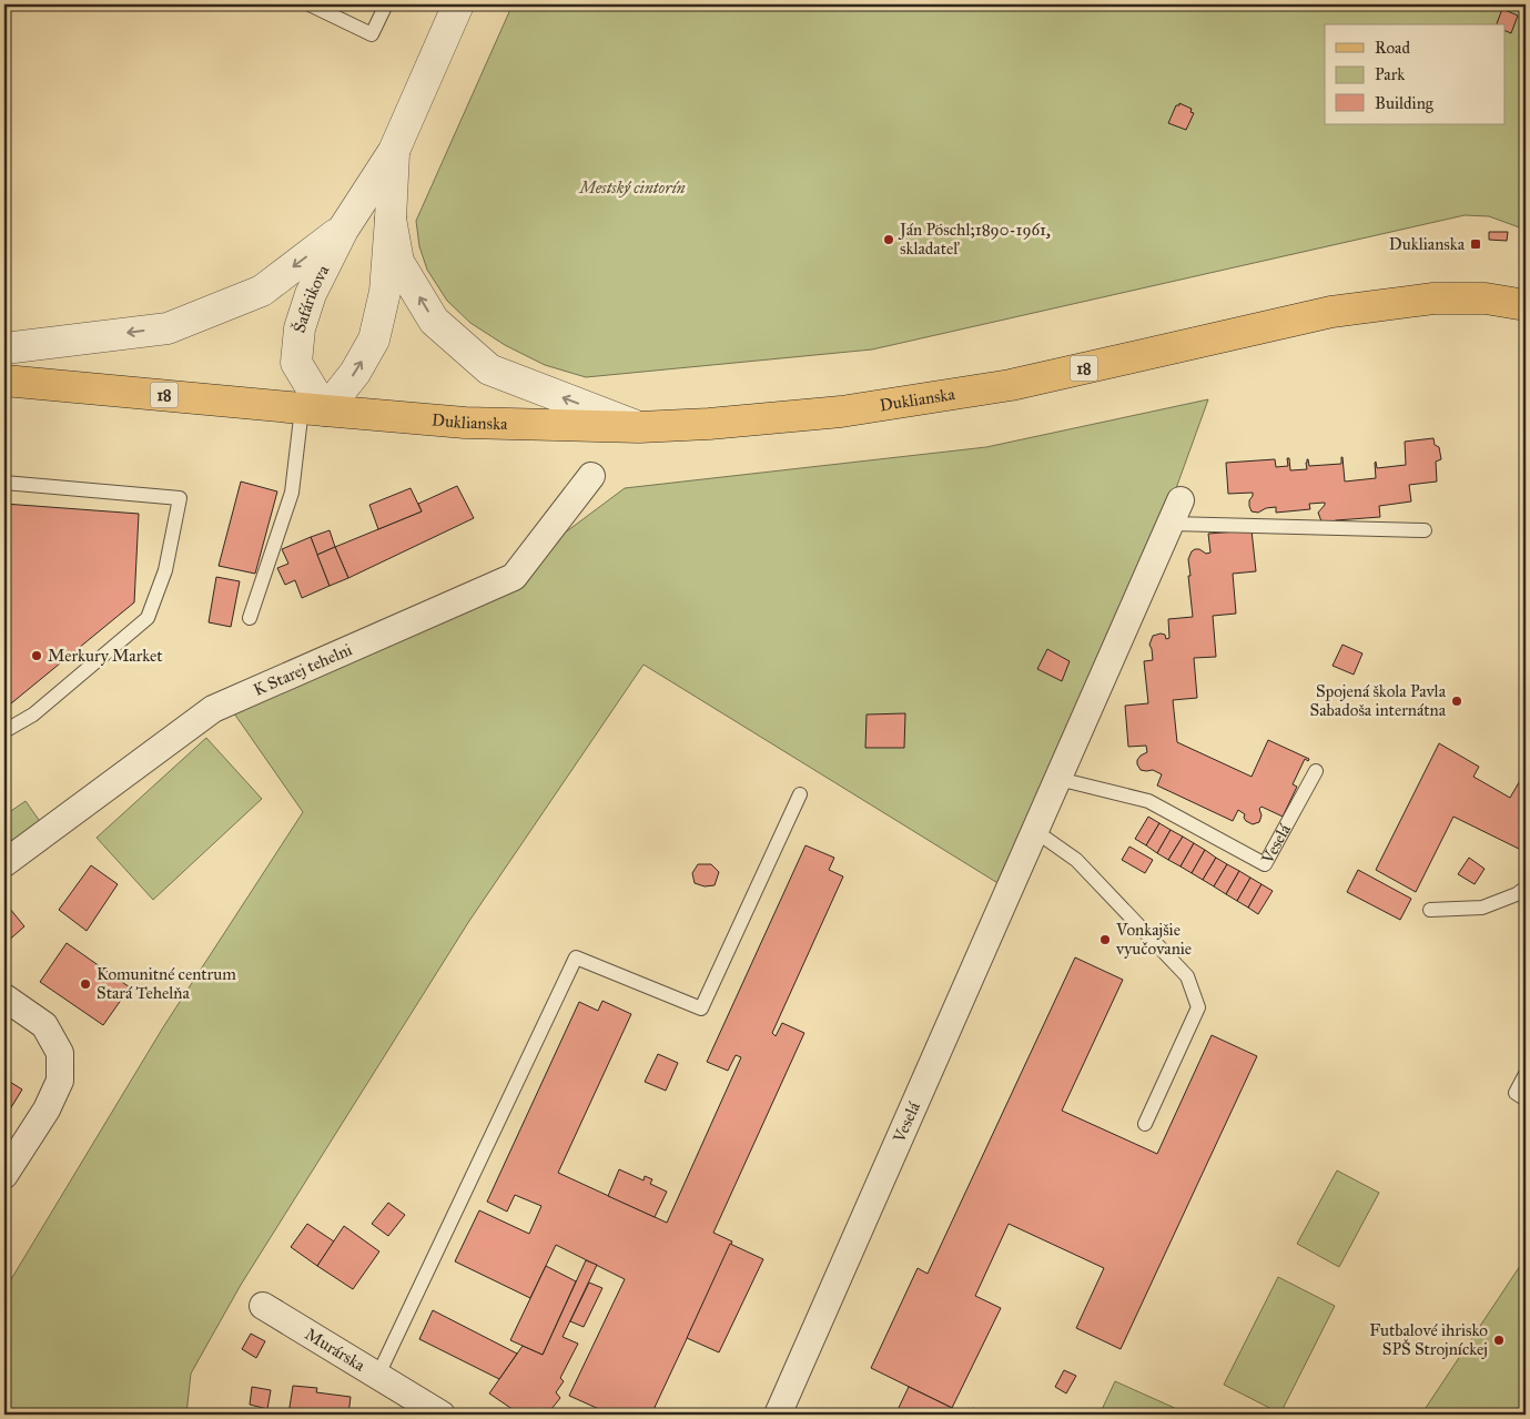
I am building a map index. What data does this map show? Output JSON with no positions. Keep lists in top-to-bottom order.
{
  "streets": {
    "main road": ["18", "Duklianska"],
    "street": [
      "Šafárikova",
      "K Starej tehelni",
      "Veselá",
      "Murárska"
    ]
  },
  "crossings": [
    ["Šafárikova", "Duklianska"]
  ],
  "parks": ["Mestský cintorín"],
  "places": {
    "other": [
      "Ján Pöschl;1890-1961, skladateľ",
      "Merkury Market",
      "Spojená škola Pavla Sabadoša internátna",
      "Vonkajšie vyučovanie",
      "Komunitné centrum Stará Tehelňa",
      "Futbalové ihrisko SPŠ Strojníckej"
    ],
    "transit": ["Duklianska"]
  },
  "legend": ["Road", "Park", "Building"]
}
